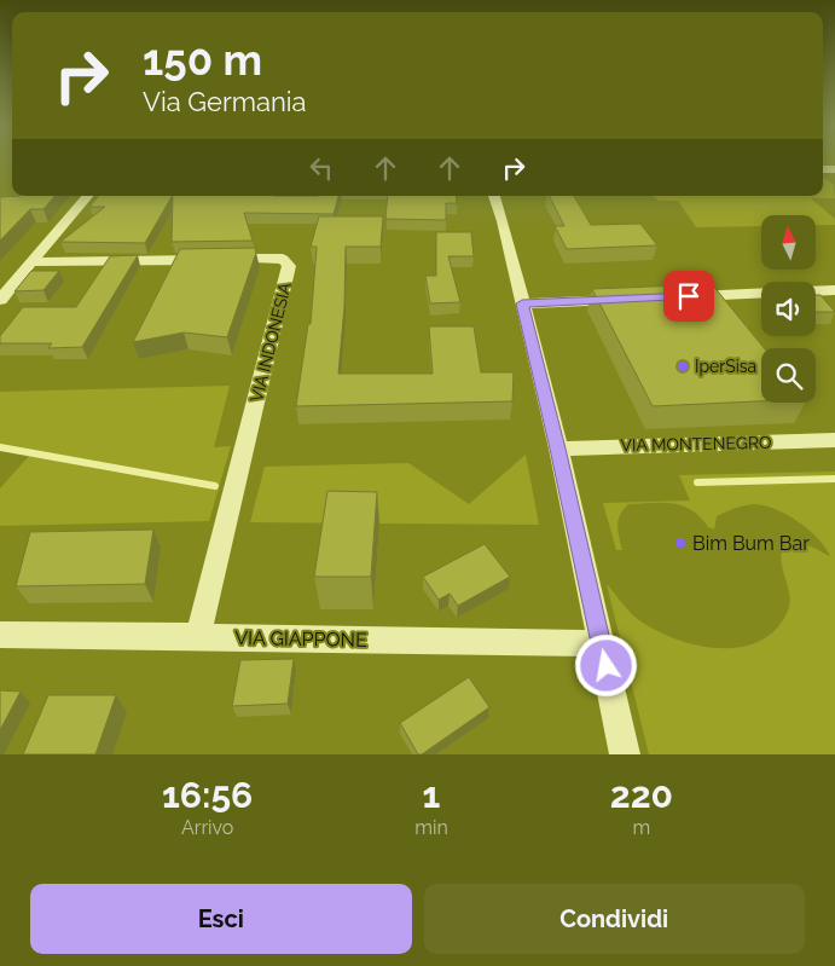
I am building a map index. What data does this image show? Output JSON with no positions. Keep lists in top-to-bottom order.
{
  "streets": {
    "street": ["VIA INDONESIA", "VIA MONTENEGRO", "VIA GIAPPONE"]
  },
  "crossings": [
    ["VIA INDONESIA", "VIA GIAPPONE"]
  ],
  "places": ["IperSisa", "Bim Bum Bar"],
  "north": "top",
  "page": {
    "turn": ["150 m", "Via Germania"],
    "eta": [
      "16:56",
      "Arrivo",
      "1",
      "min",
      "220",
      "m"
    ],
    "buttons": ["Esci", "Condividi"]
  }
}
